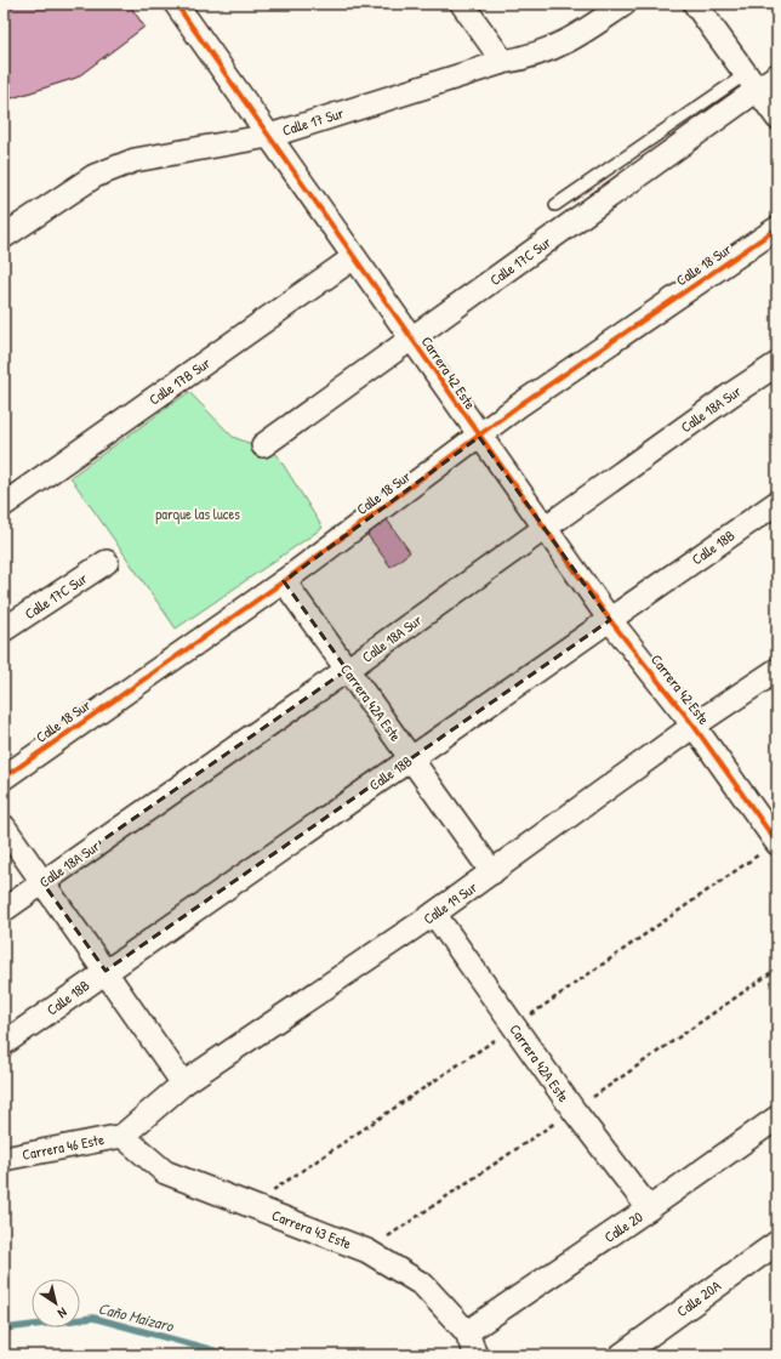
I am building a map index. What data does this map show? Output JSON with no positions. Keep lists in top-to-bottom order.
{
  "streets": {
    "street": [
      "Calle 17 Sur",
      "Calle 17C Sur",
      "Calle 18 Sur",
      "Carrera 42 Este",
      "Calle 17B Sur",
      "Calle 18A Sur",
      "Calle 18B",
      "Carrera 42A Este",
      "Calle 19 Sur",
      "Carrera 46 Este",
      "Calle 20",
      "Carrera 43 Este",
      "Calle 20A"
    ]
  },
  "crossings": [
    ["Calle 17 Sur", "Carrera 42 Este"],
    ["Calle 17C Sur", "Carrera 42 Este"],
    ["Calle 18 Sur", "Carrera 42 Este"],
    ["Calle 18 Sur", "Carrera 42A Este"],
    ["Carrera 42 Este", "Calle 17B Sur"],
    ["Carrera 42 Este", "Calle 18A Sur"],
    ["Carrera 42 Este", "Calle 18B"],
    ["Carrera 42 Este", "Calle 19 Sur"],
    ["Calle 18A Sur", "Carrera 42A Este"],
    ["Calle 18B", "Carrera 42A Este"],
    ["Carrera 42A Este", "Calle 19 Sur"],
    ["Carrera 42A Este", "Calle 20"],
    ["Calle 19 Sur", "Carrera 46 Este"],
    ["Calle 19 Sur", "Carrera 43 Este"],
    ["Carrera 46 Este", "Carrera 43 Este"],
    ["Calle 20", "Carrera 43 Este"]
  ],
  "water": ["Caño Maizaro"],
  "parks": ["parque las luces"],
  "north": "bottom right"
}
